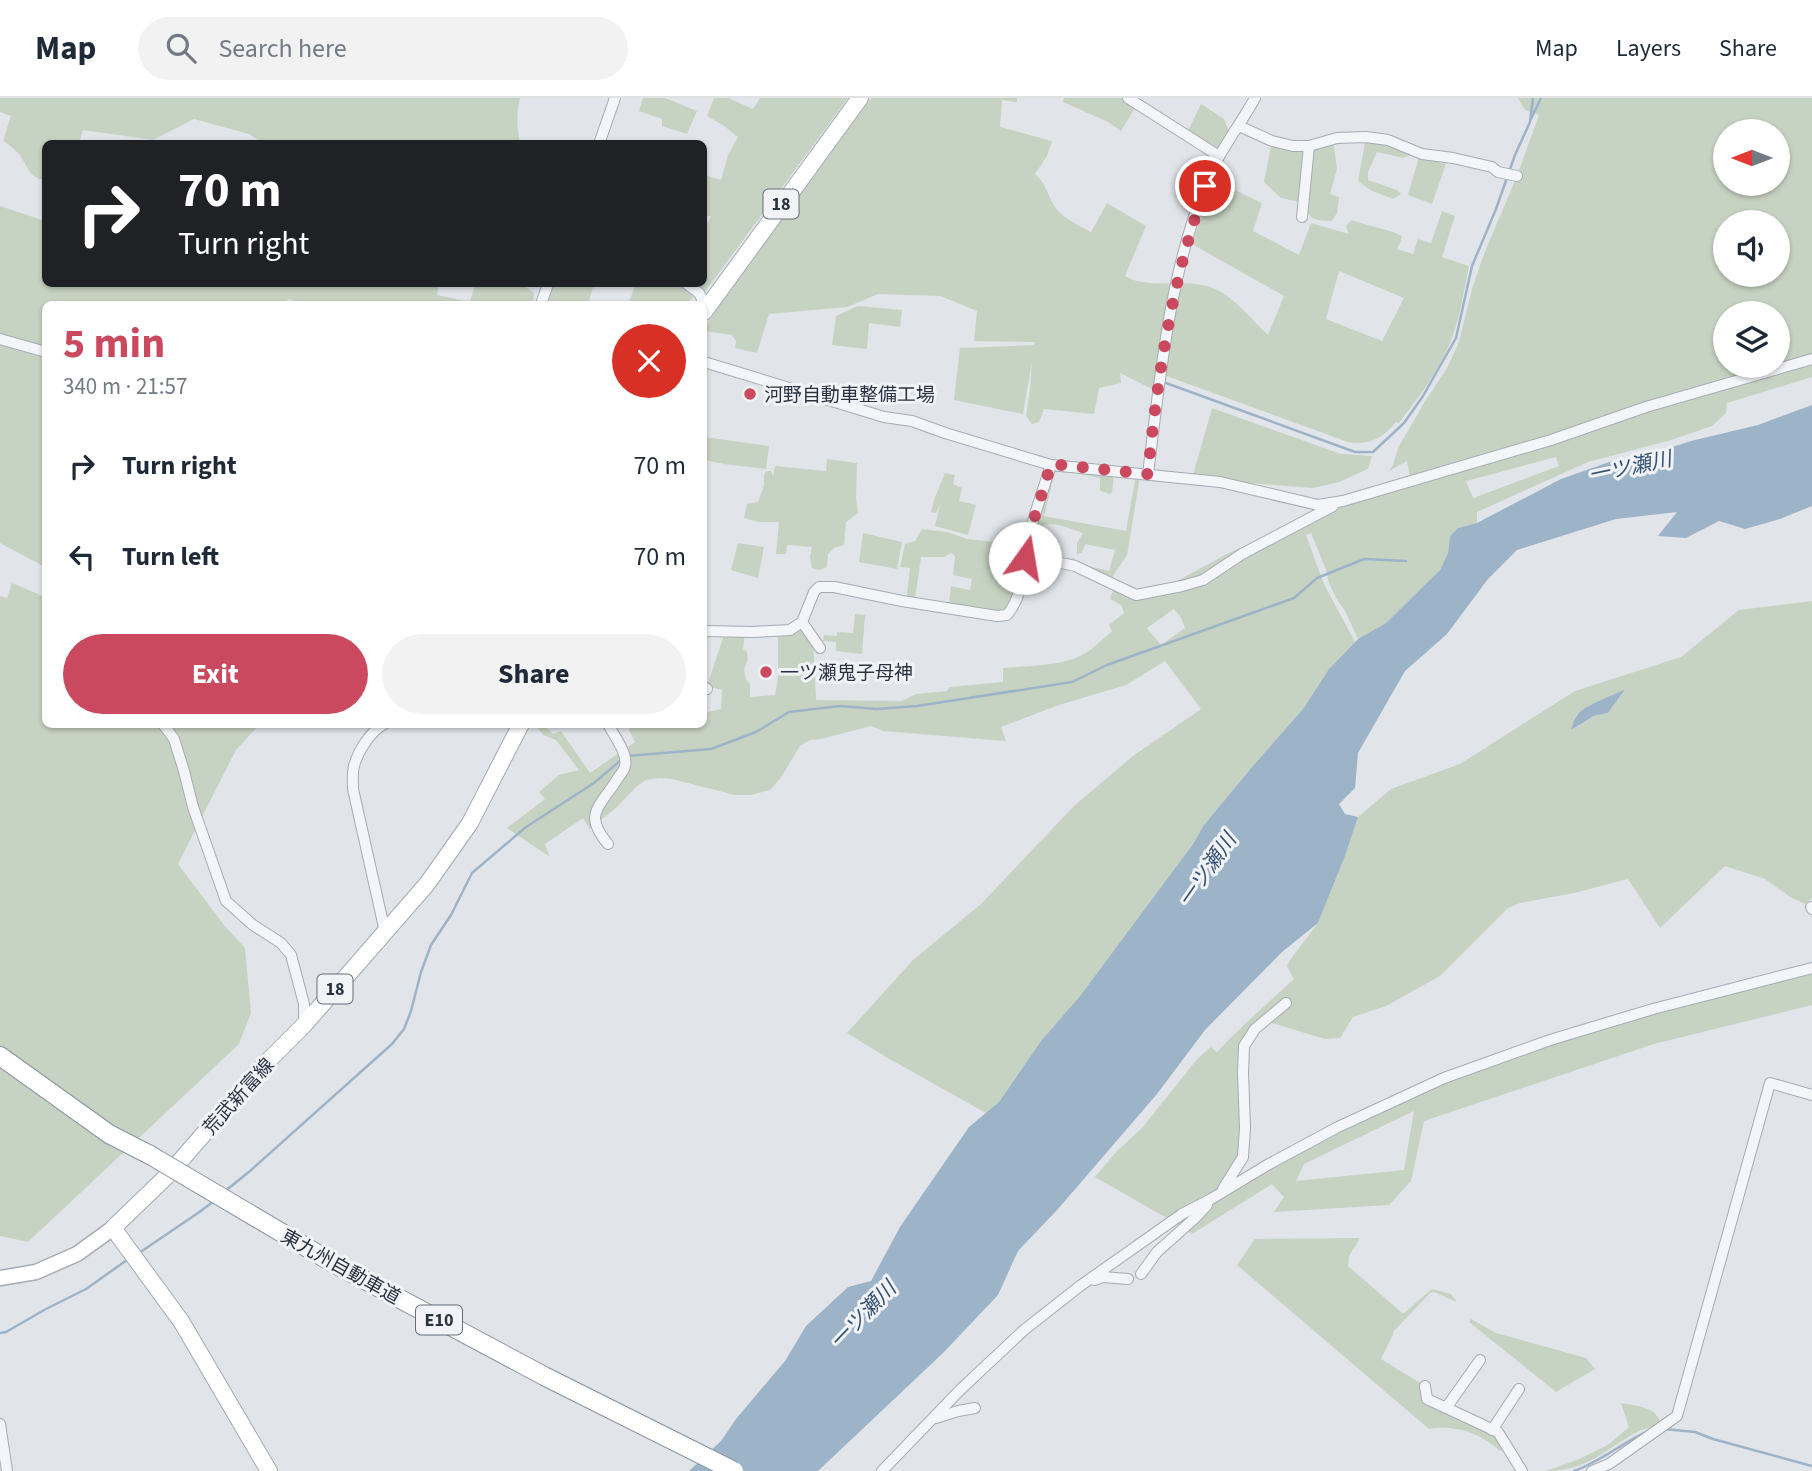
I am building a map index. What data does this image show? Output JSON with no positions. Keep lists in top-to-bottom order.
{
  "streets": {
    "highway": ["東九州自動車道", "E10"],
    "main road": ["18", "荒武新富線"]
  },
  "water": ["一ツ瀬川"],
  "places": ["河野自動車整備工場", "一ツ瀬鬼子母神"],
  "north": "left",
  "page": {
    "header": "Map",
    "search": "Search here",
    "nav": ["Map", "Layers", "Share"],
    "turn": ["70 m", "Turn right"],
    "heading": ["5 min", "340 m · 21:57"],
    "list": [
      {
        "name": "Turn right",
        "value": "70 m"
      },
      {
        "name": "Turn left",
        "value": "70 m"
      }
    ],
    "buttons": ["Exit", "Share"]
  }
}
